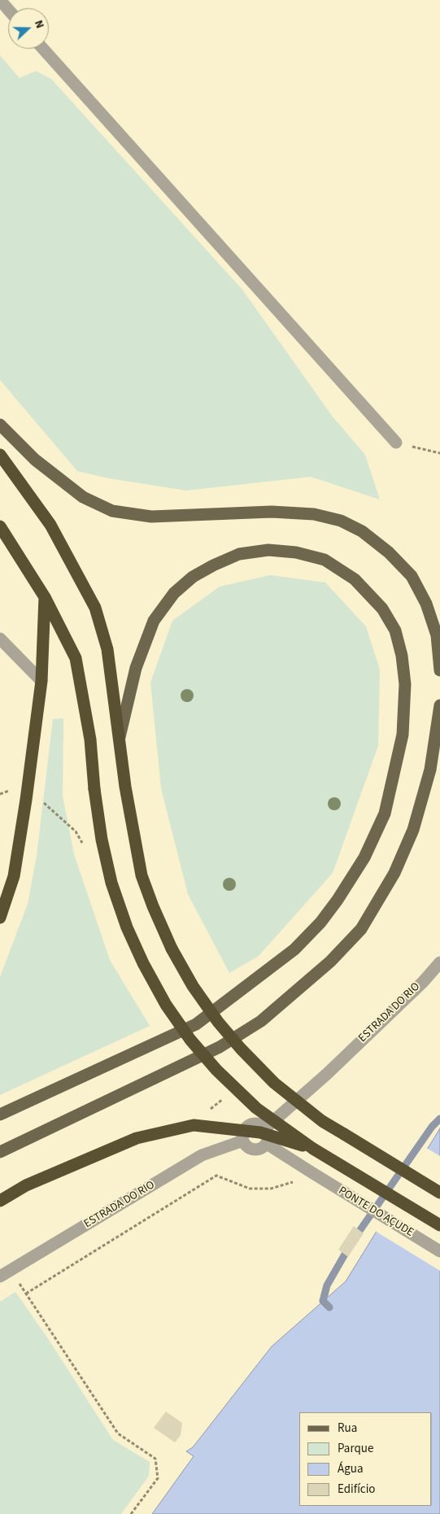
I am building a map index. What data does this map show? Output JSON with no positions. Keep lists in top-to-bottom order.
{
  "streets": {
    "street": ["ESTRADA DO RIO", "PONTE DO AÇUDE"]
  },
  "crossings": [
    ["ESTRADA DO RIO", "PONTE DO AÇUDE"]
  ],
  "legend": [
    "Rua",
    "Parque",
    "Água",
    "Edifício"
  ],
  "north": "right"
}
